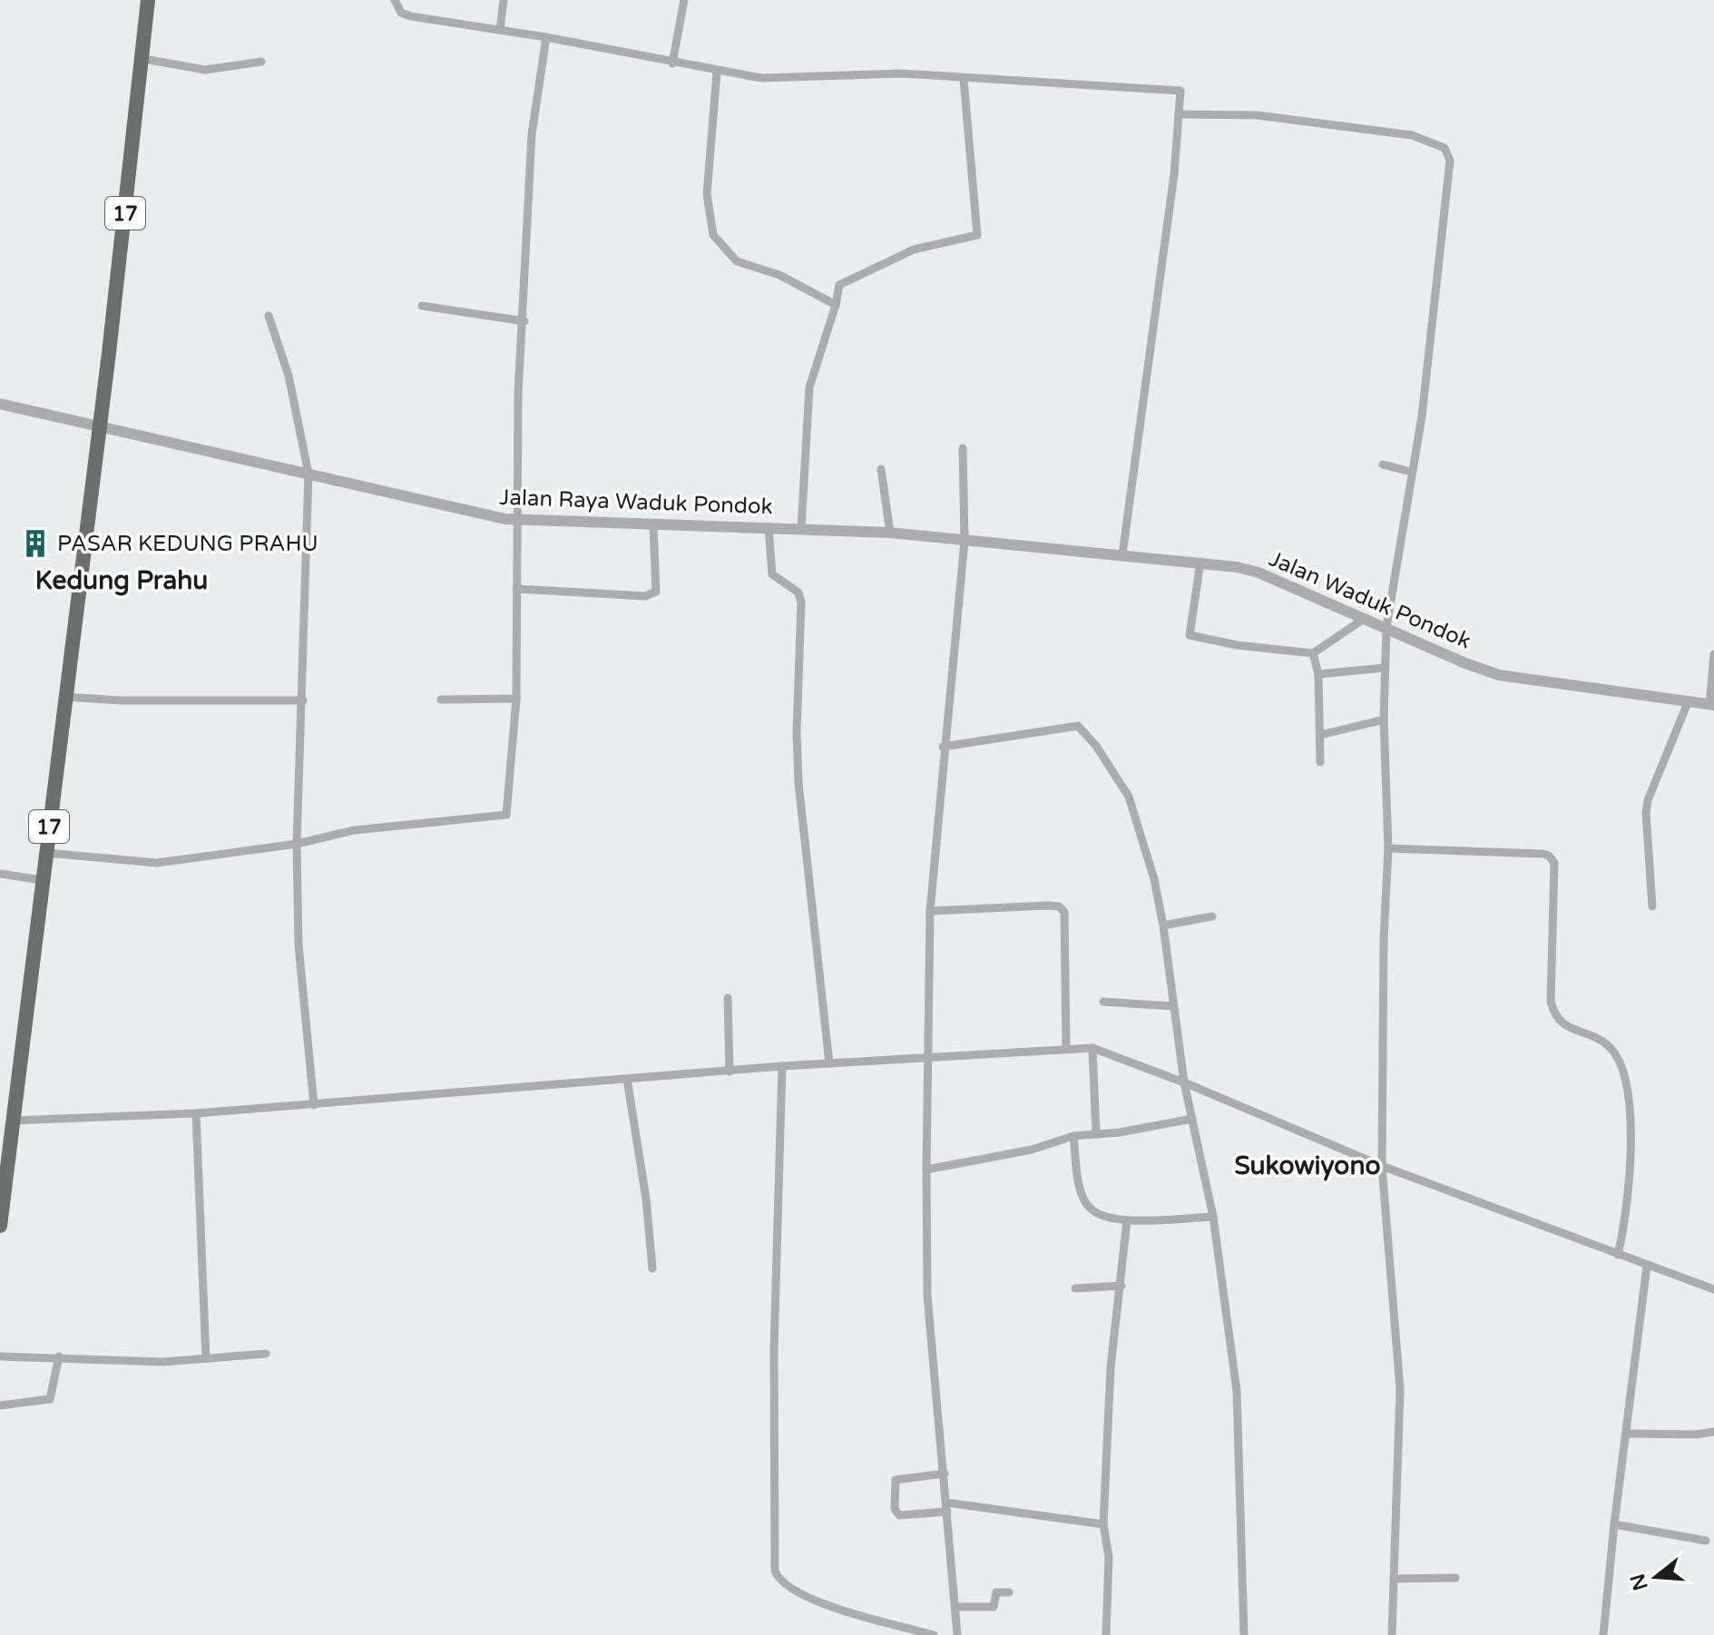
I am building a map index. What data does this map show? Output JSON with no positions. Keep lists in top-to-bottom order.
{
  "streets": {
    "highway": ["17"],
    "street": ["Jalan Raya Waduk Pondok", "Jalan Waduk Pondok"]
  },
  "crossings": [
    ["17", "Jalan Raya Waduk Pondok"],
    ["Jalan Raya Waduk Pondok", "Jalan Waduk Pondok"]
  ],
  "districts": ["Kedung Prahu", "Sukowiyono"],
  "places": {
    "building": ["PASAR KEDUNG PRAHU"]
  },
  "north": "left"
}
